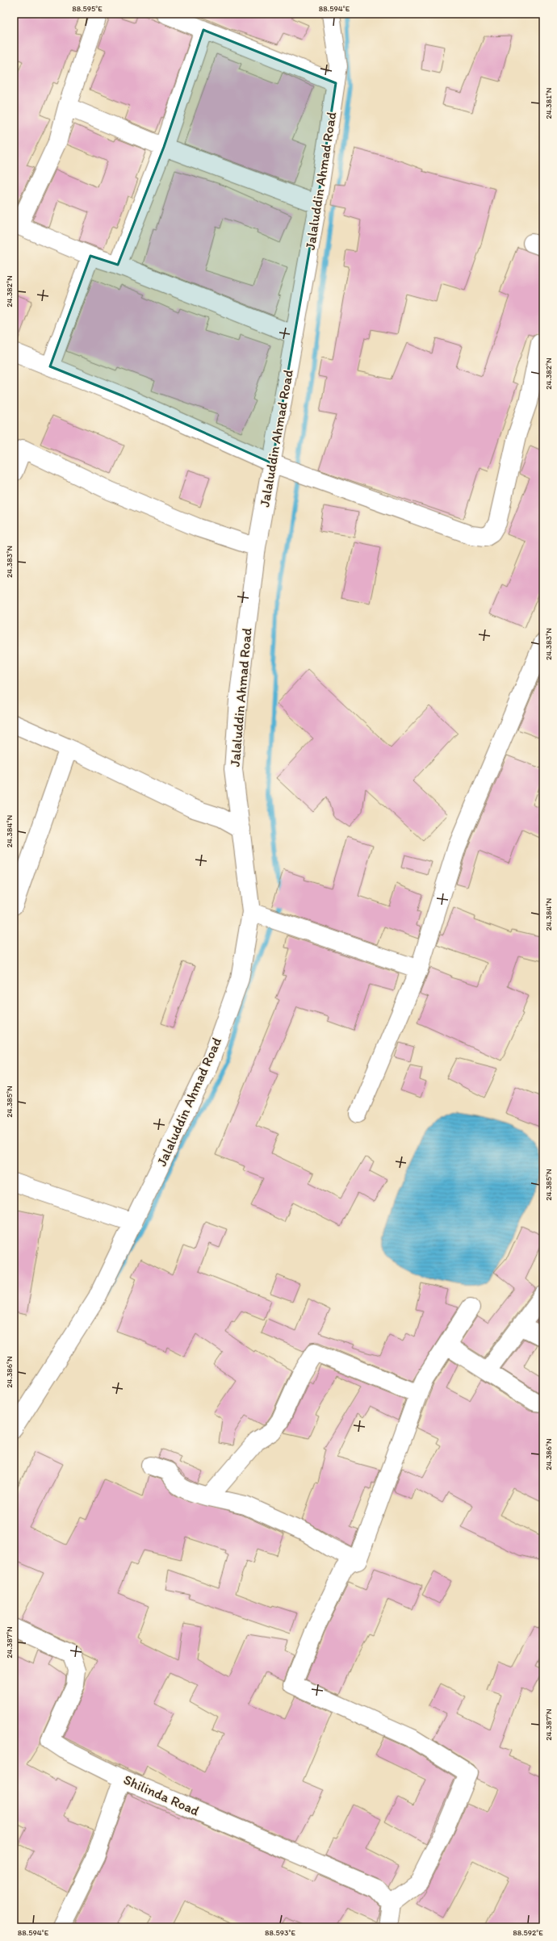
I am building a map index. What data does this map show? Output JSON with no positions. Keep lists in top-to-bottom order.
{
  "streets": {
    "street": ["Jalaluddin Ahmad Road", "Shilinda Road"]
  },
  "coordinates": [
    "88.595°E",
    "88.594°E",
    "24.381°N",
    "24.382°N",
    "24.383°N",
    "24.384°N",
    "24.385°N",
    "24.386°N",
    "24.387°N",
    "88.593°E",
    "88.592°E"
  ]
}
